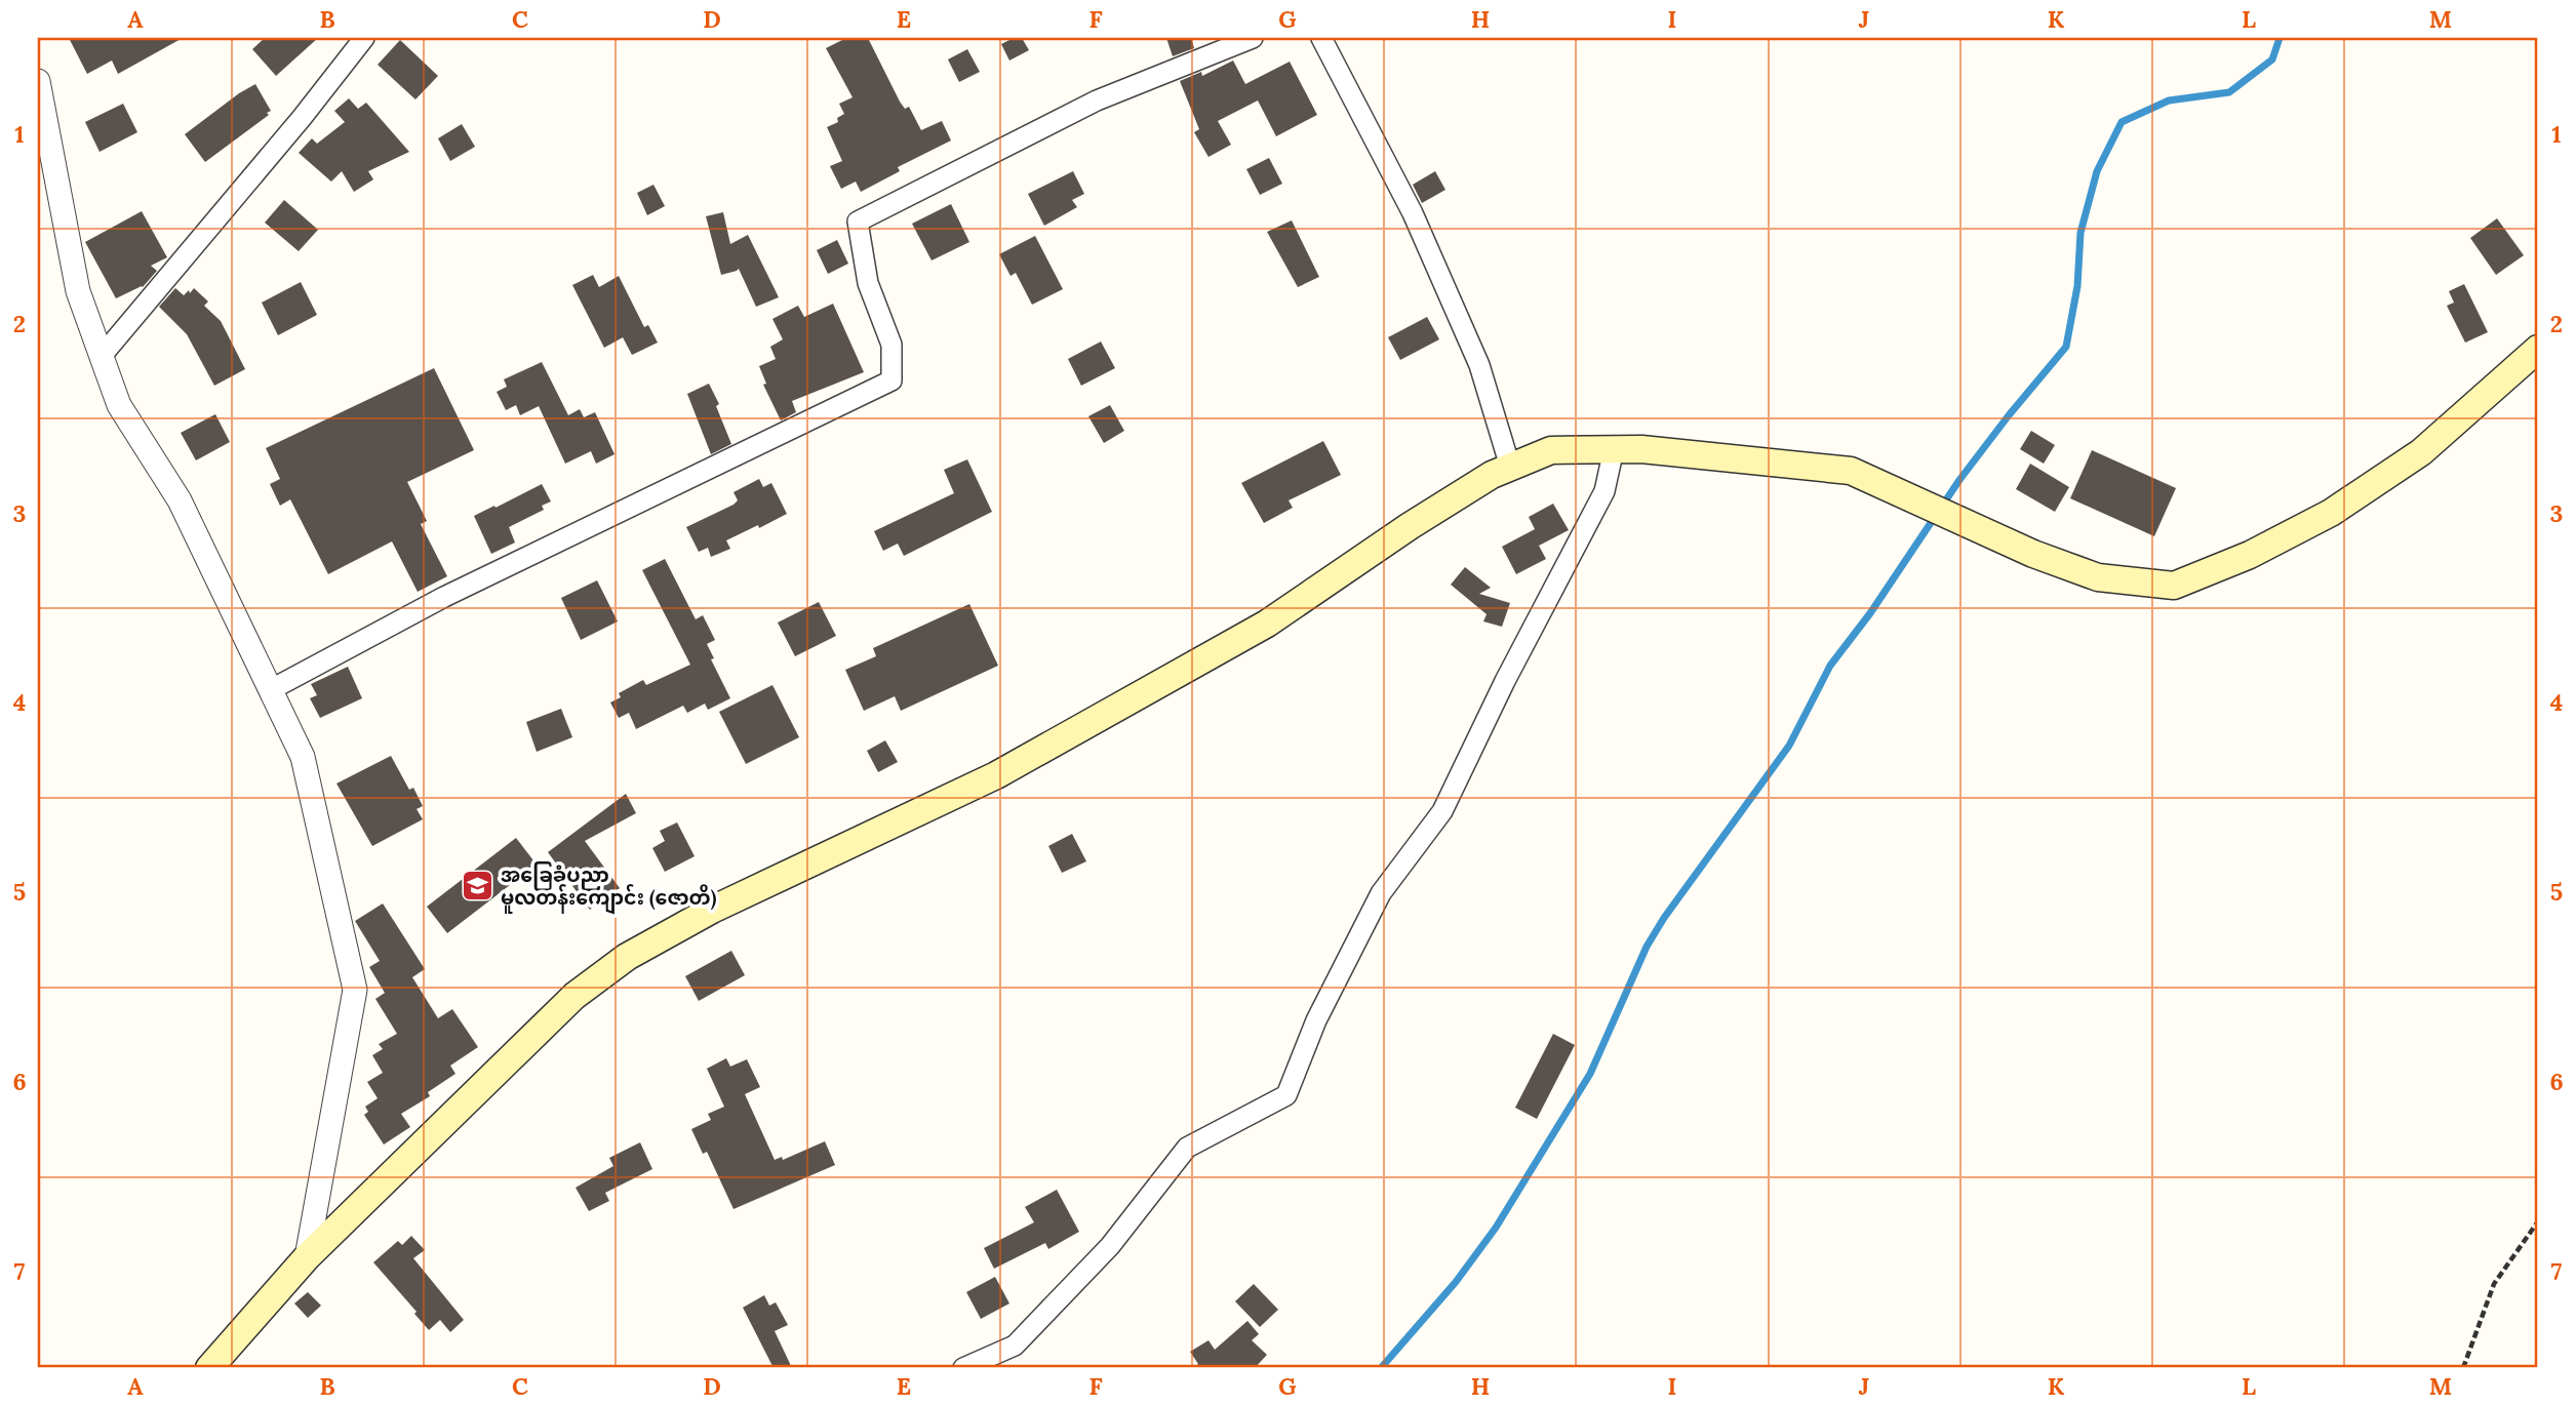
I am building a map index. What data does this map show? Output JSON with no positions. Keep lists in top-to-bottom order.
{
  "places": {
    "school or university": ["အခြေခံပညာ မူလတန်းကျောင်း (ဇောတိ)"]
  },
  "grid": {
    "columns": [
      "A",
      "B",
      "C",
      "D",
      "E",
      "F",
      "G",
      "H",
      "I",
      "J",
      "K",
      "L",
      "M"
    ],
    "rows": [
      "1",
      "2",
      "3",
      "4",
      "5",
      "6",
      "7"
    ]
  }
}
